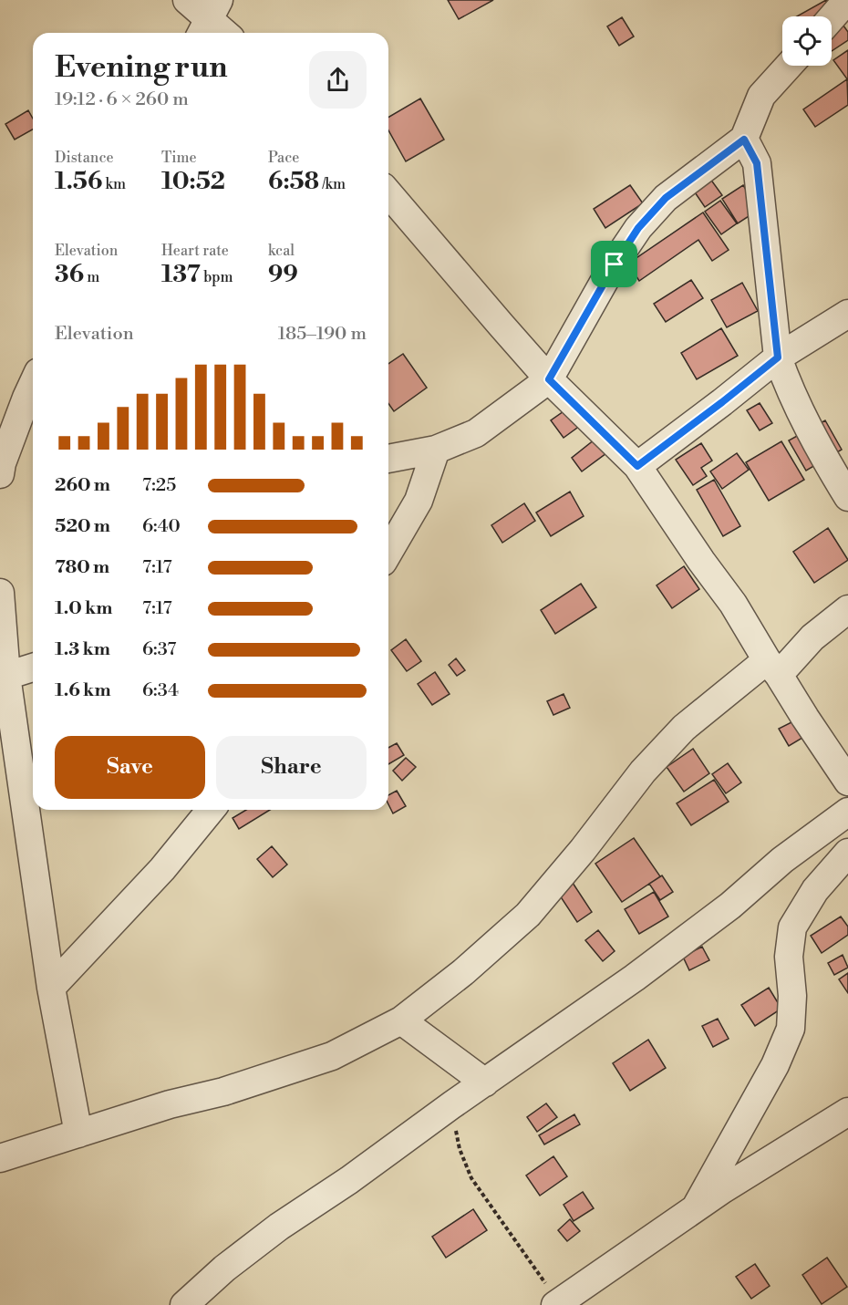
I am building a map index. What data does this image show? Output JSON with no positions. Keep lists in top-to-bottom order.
{
  "page": {
    "heading": ["Evening run", "19:12 · 6 × 260 m"],
    "stats": [
      ["Distance", "1.56 km"],
      ["Time", "10:52"],
      ["Pace", "6:58 /km"],
      ["Elevation", "36 m"],
      ["Heart rate", "137 bpm"],
      ["kcal", "99"]
    ],
    "chart": ["Elevation", "185–190 m"],
    "list": [
      {
        "name": "260 m",
        "note": "7:25"
      },
      {
        "name": "520 m",
        "note": "6:40"
      },
      {
        "name": "780 m",
        "note": "7:17"
      },
      {
        "name": "1.0 km",
        "note": "7:17"
      },
      {
        "name": "1.3 km",
        "note": "6:37"
      },
      {
        "name": "1.6 km",
        "note": "6:34"
      }
    ],
    "buttons": ["Save", "Share"]
  }
}
